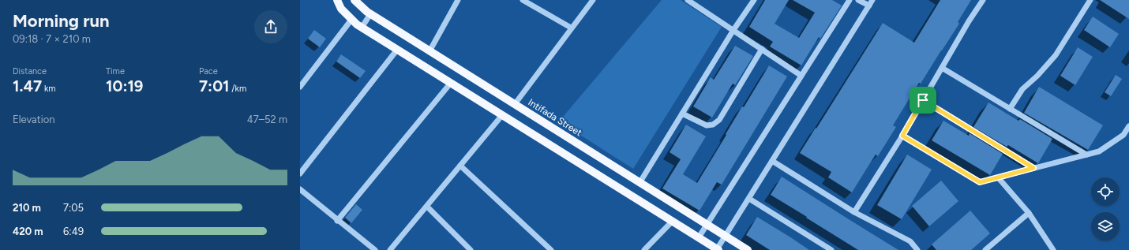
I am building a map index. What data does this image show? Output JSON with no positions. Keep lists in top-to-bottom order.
{
  "streets": {
    "main road": ["Intifada Street"]
  },
  "page": {
    "heading": ["Morning run", "09:18 · 7 × 210 m"],
    "stats": [
      ["Distance", "1.47 km"],
      ["Time", "10:19"],
      ["Pace", "7:01 /km"]
    ],
    "chart": ["Elevation", "47–52 m"],
    "list": [
      {
        "name": "210 m",
        "note": "7:05"
      },
      {
        "name": "420 m",
        "note": "6:49"
      }
    ]
  }
}
